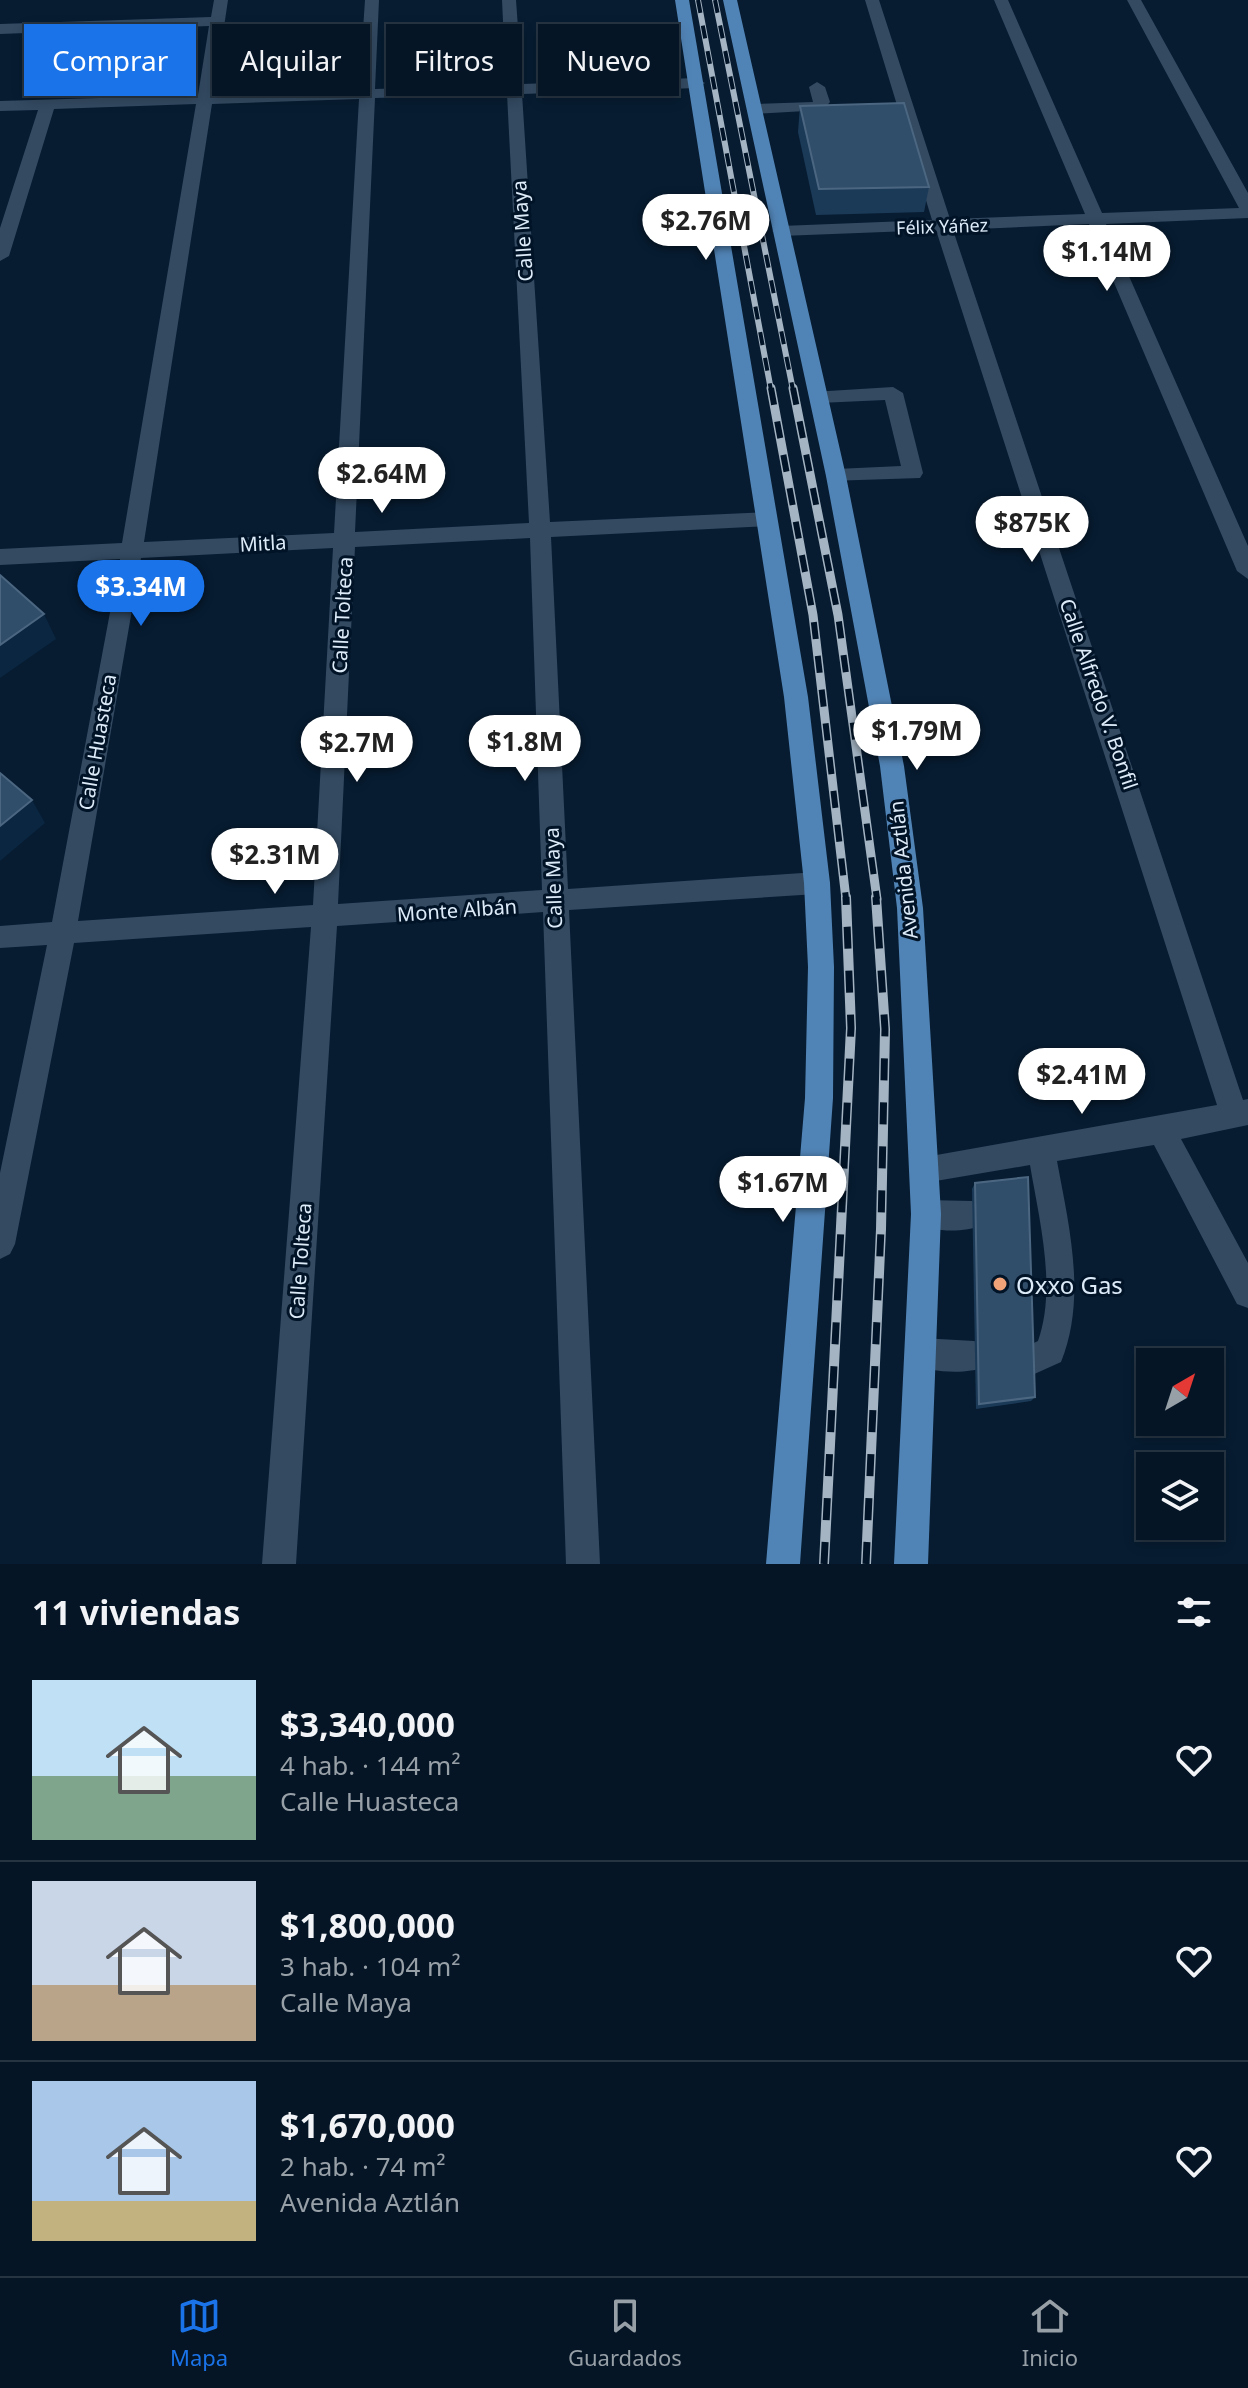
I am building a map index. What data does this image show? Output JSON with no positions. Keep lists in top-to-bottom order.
{
  "streets": {
    "main road": ["Avenida Aztlán"],
    "street": [
      "Félix Yáñez",
      "Calle Maya",
      "Mitla",
      "Calle Tolteca",
      "Calle Alfredo V. Bonfil",
      "Calle Huasteca",
      "Monte Albán"
    ]
  },
  "crossings": [
    ["Félix Yáñez", "Calle Alfredo V. Bonfil"],
    ["Félix Yáñez", "Avenida Aztlán"],
    ["Calle Maya", "Mitla"],
    ["Calle Maya", "Monte Albán"],
    ["Mitla", "Calle Tolteca"],
    ["Mitla", "Calle Huasteca"],
    ["Calle Tolteca", "Monte Albán"],
    ["Calle Huasteca", "Monte Albán"]
  ],
  "places": ["Oxxo Gas"],
  "north": "top right",
  "page": {
    "chip": [
      "Comprar",
      "Alquilar",
      "Filtros",
      "Nuevo"
    ],
    "price": [
      "$2.76M",
      "$1.14M",
      "$2.64M",
      "$875K",
      "$3.34M",
      "$1.79M",
      "$1.8M",
      "$2.7M",
      "$2.31M",
      "$2.41M",
      "$1.67M"
    ],
    "heading": "11 viviendas",
    "list": [
      {
        "name": "$3,340,000",
        "note": "4 hab. · 144 m² · Calle Huasteca"
      },
      {
        "name": "$1,800,000",
        "note": "3 hab. · 104 m² · Calle Maya"
      },
      {
        "name": "$1,670,000",
        "note": "2 hab. · 74 m² · Avenida Aztlán"
      }
    ],
    "tabs": ["Mapa", "Guardados", "Inicio"]
  }
}
